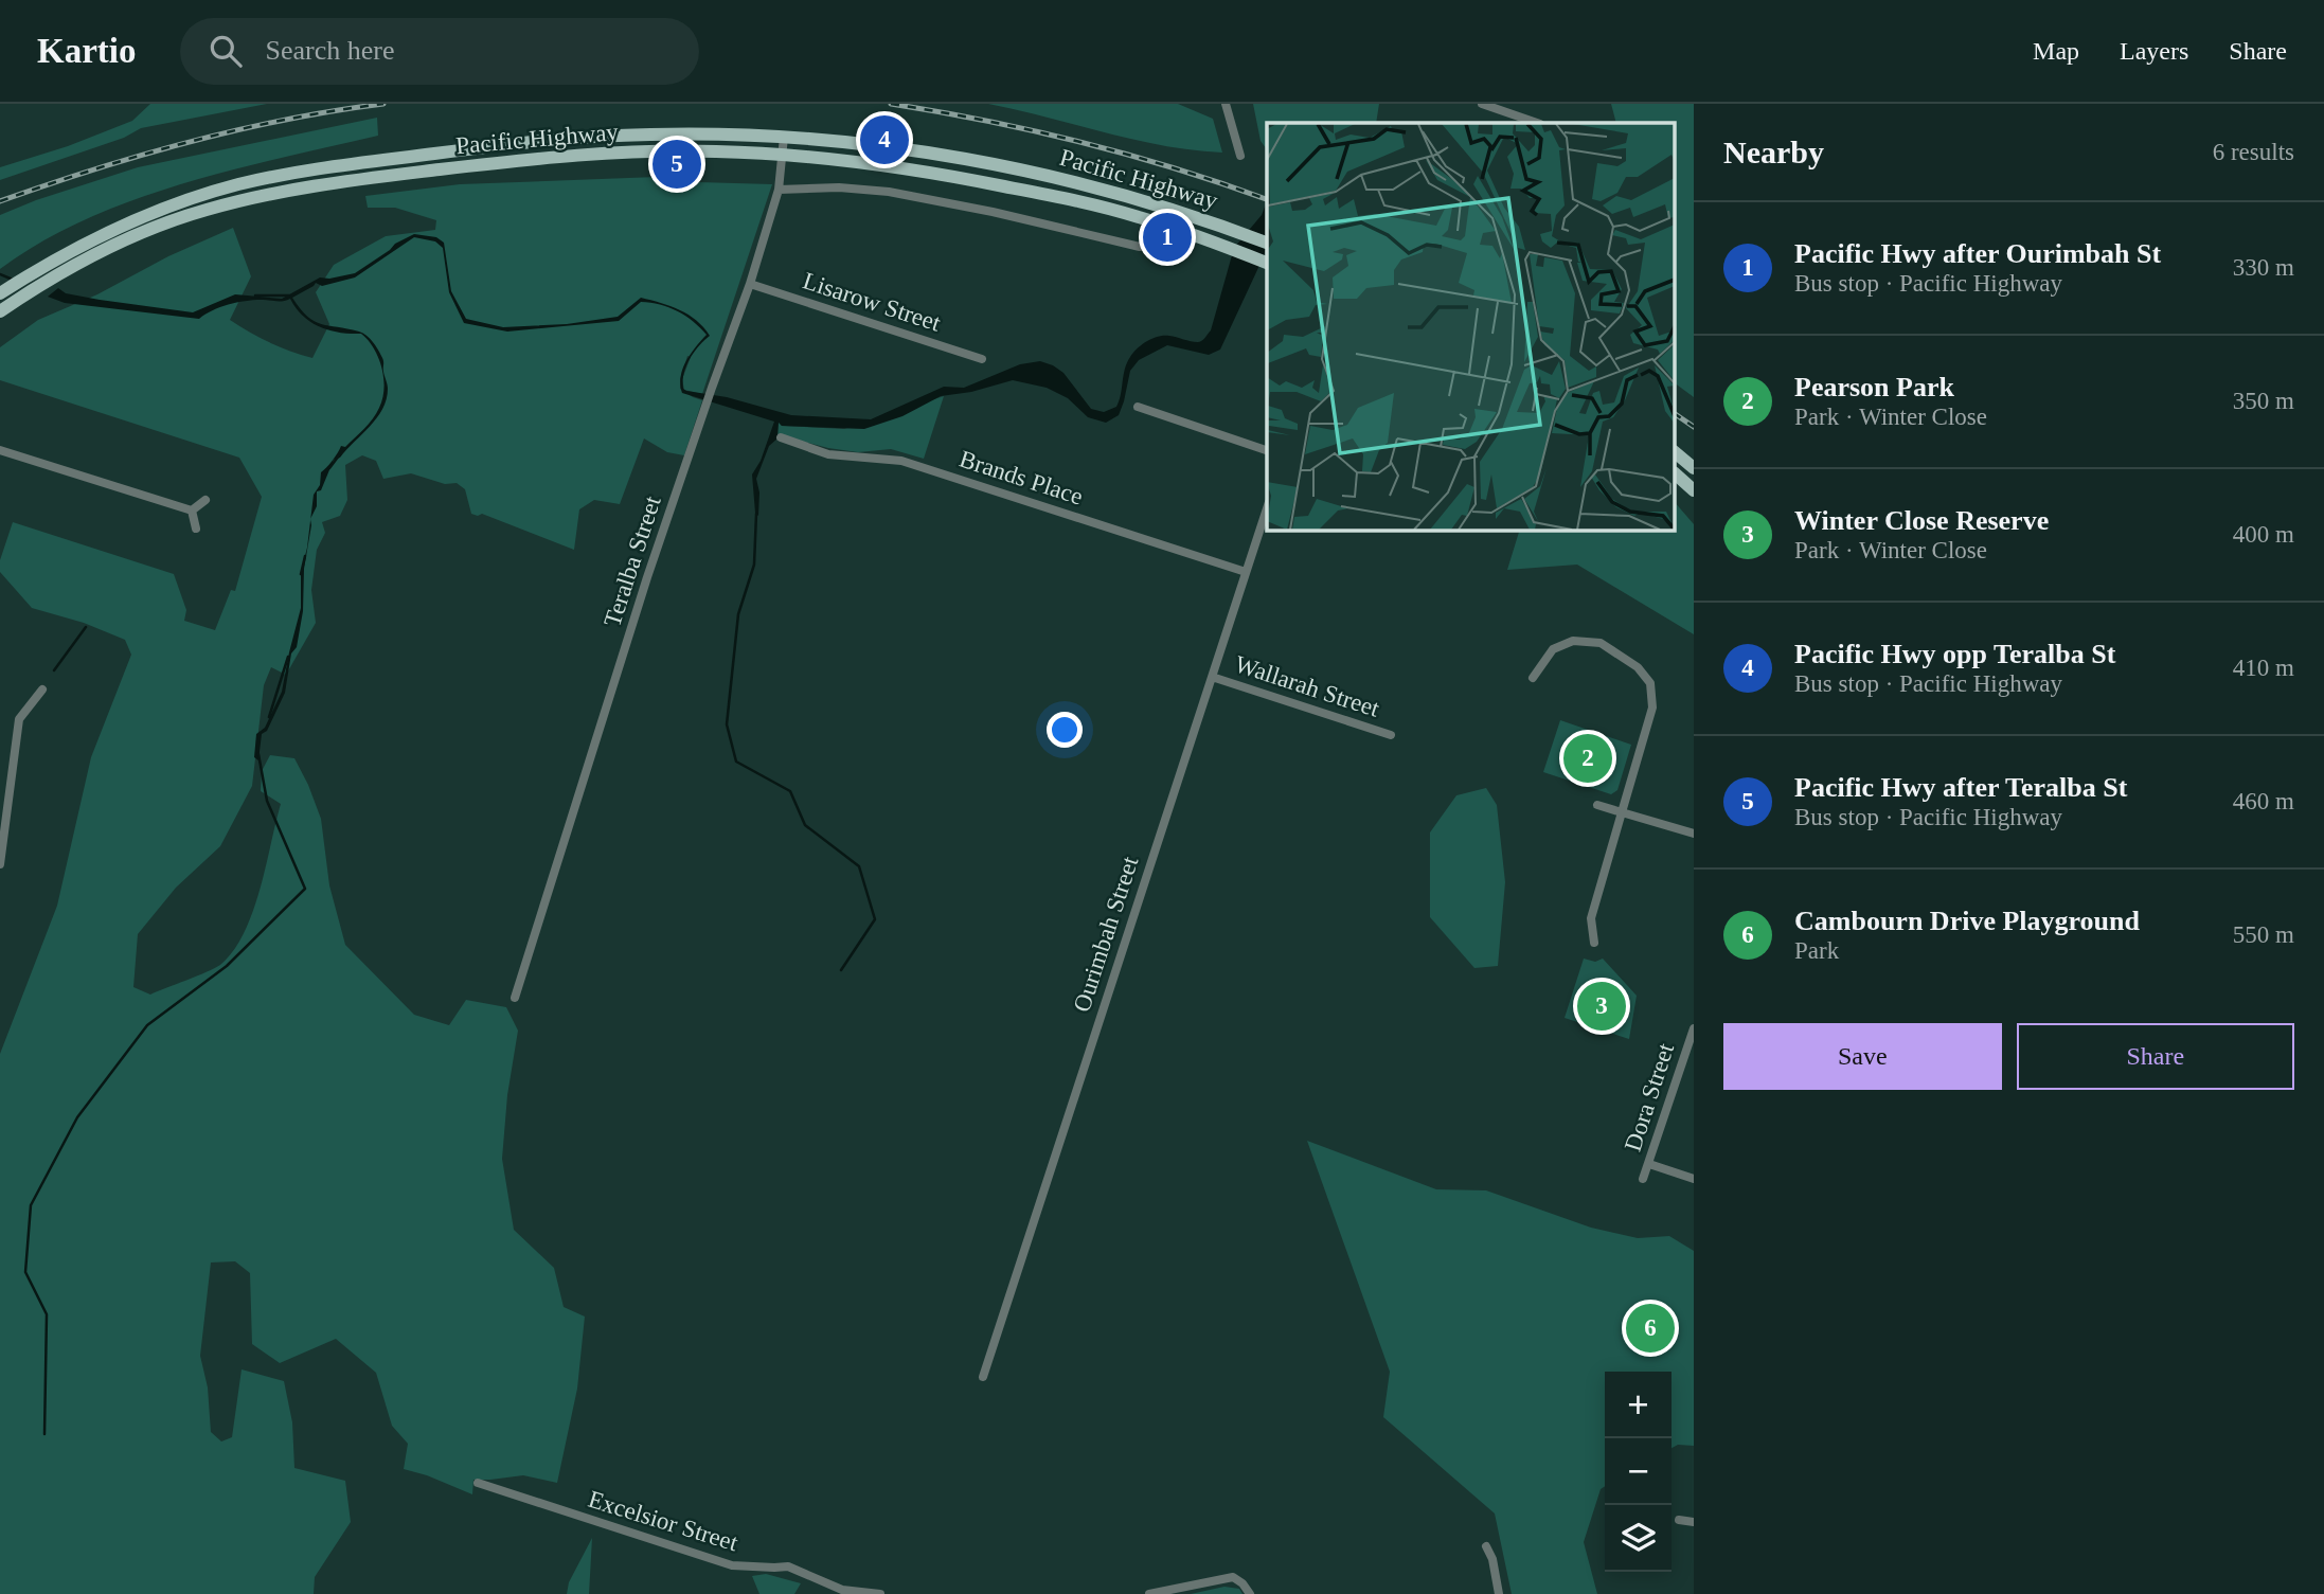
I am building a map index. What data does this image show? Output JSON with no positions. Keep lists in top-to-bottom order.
{
  "streets": {
    "main road": ["Pacific Highway"],
    "street": [
      "Lisarow Street",
      "Brands Place",
      "Teralba Street",
      "Wallarah Street",
      "Ourimbah Street",
      "Dora Street",
      "Excelsior Street"
    ]
  },
  "crossings": [
    ["Pacific Highway", "Teralba Street"],
    ["Lisarow Street", "Teralba Street"],
    ["Brands Place", "Ourimbah Street"],
    ["Wallarah Street", "Ourimbah Street"]
  ],
  "page": {
    "header": "Kartio",
    "search": "Search here",
    "nav": ["Map", "Layers", "Share"],
    "heading": ["Nearby", "6 results"],
    "pins": [
      "4",
      "5",
      "1",
      "2",
      "3",
      "6"
    ],
    "list": [
      {
        "mark": "1",
        "name": "Pacific Hwy after Ourimbah St",
        "note": "Bus stop · Pacific Highway",
        "value": "330 m"
      },
      {
        "mark": "2",
        "name": "Pearson Park",
        "note": "Park · Winter Close",
        "value": "350 m"
      },
      {
        "mark": "3",
        "name": "Winter Close Reserve",
        "note": "Park · Winter Close",
        "value": "400 m"
      },
      {
        "mark": "4",
        "name": "Pacific Hwy opp Teralba St",
        "note": "Bus stop · Pacific Highway",
        "value": "410 m"
      },
      {
        "mark": "5",
        "name": "Pacific Hwy after Teralba St",
        "note": "Bus stop · Pacific Highway",
        "value": "460 m"
      },
      {
        "mark": "6",
        "name": "Cambourn Drive Playground",
        "note": "Park",
        "value": "550 m"
      }
    ],
    "buttons": ["Save", "Share"],
    "map_buttons": ["+", "−"]
  }
}
